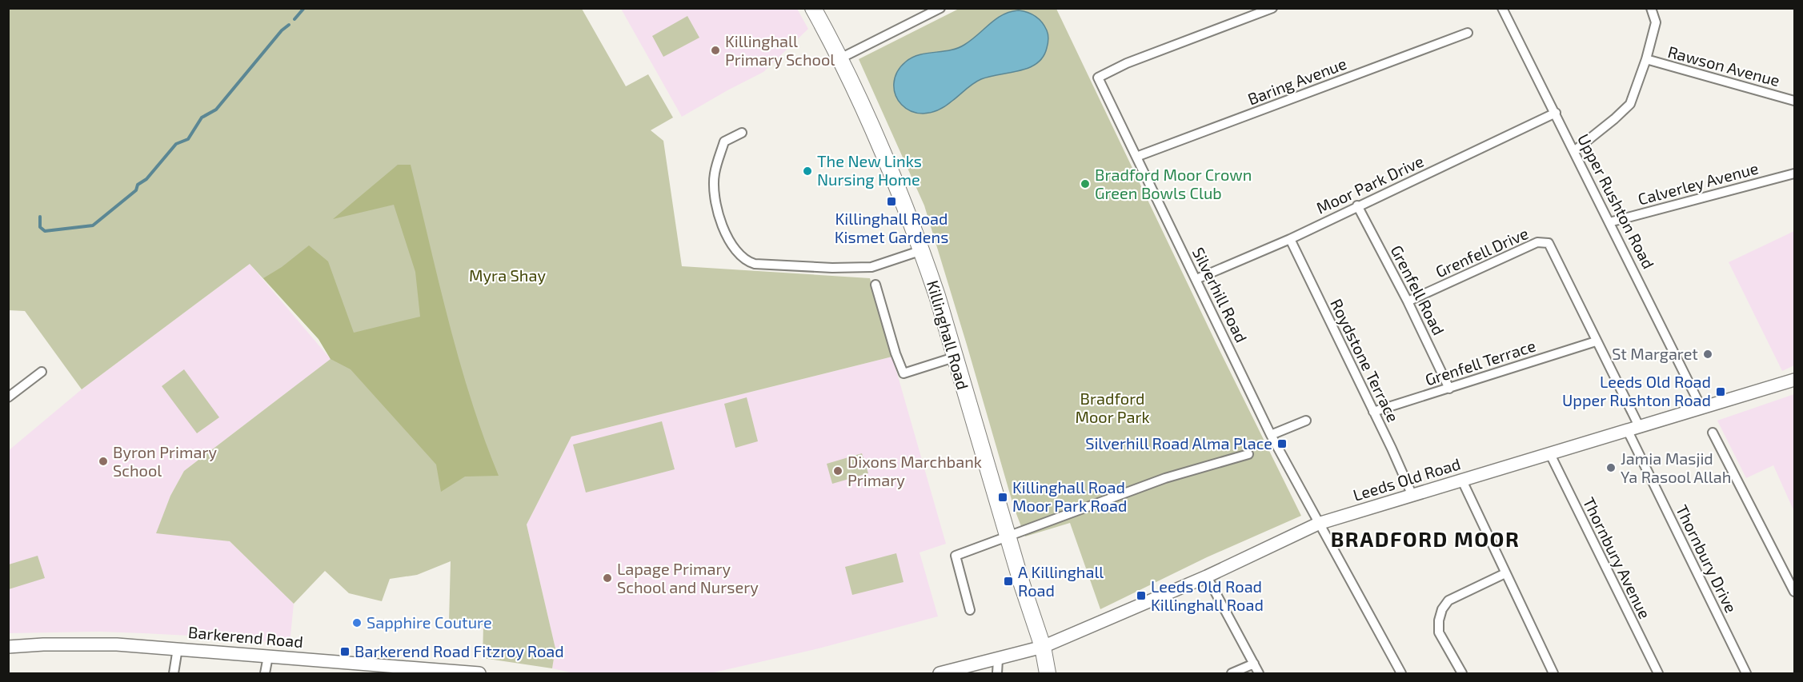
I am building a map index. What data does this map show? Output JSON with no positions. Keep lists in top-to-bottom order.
{
  "streets": {
    "highway": ["Killinghall Road"],
    "main road": ["Leeds Old Road", "Barkerend Road"],
    "street": [
      "Rawson Avenue",
      "Baring Avenue",
      "Calverley Avenue",
      "Moor Park Drive",
      "Upper Rushton Road",
      "Grenfell Drive",
      "Grenfell Road",
      "Silverhill Road",
      "Roydstone Terrace",
      "Grenfell Terrace",
      "Thornbury Avenue",
      "Thornbury Drive"
    ]
  },
  "crossings": [
    ["Baring Avenue", "Silverhill Road"],
    ["Calverley Avenue", "Upper Rushton Road"],
    ["Moor Park Drive", "Upper Rushton Road"],
    ["Moor Park Drive", "Grenfell Road"],
    ["Moor Park Drive", "Silverhill Road"],
    ["Moor Park Drive", "Roydstone Terrace"],
    ["Upper Rushton Road", "Leeds Old Road"],
    ["Grenfell Drive", "Grenfell Road"],
    ["Grenfell Drive", "Grenfell Terrace"],
    ["Grenfell Drive", "Thornbury Drive"],
    ["Grenfell Road", "Grenfell Terrace"],
    ["Silverhill Road", "Leeds Old Road"],
    ["Killinghall Road", "Leeds Old Road"],
    ["Roydstone Terrace", "Grenfell Terrace"],
    ["Roydstone Terrace", "Leeds Old Road"],
    ["Grenfell Terrace", "Thornbury Drive"],
    ["Leeds Old Road", "Thornbury Avenue"],
    ["Leeds Old Road", "Thornbury Drive"]
  ],
  "districts": ["BRADFORD MOOR"],
  "parks": ["Myra Shay", "Bradford Moor Park"],
  "places": {
    "other": [
      "Killinghall Primary School",
      "The New Links Nursing Home",
      "Bradford Moor Crown Green Bowls Club",
      "St Margaret",
      "Byron Primary School",
      "Jamia Masjid Ya Rasool Allah",
      "Dixons Marchbank Primary",
      "Lapage Primary School and Nursery",
      "Sapphire Couture"
    ],
    "transit": [
      "Killinghall Road Kismet Gardens",
      "Leeds Old Road Upper Rushton Road",
      "Silverhill Road Alma Place",
      "Killinghall Road Moor Park Road",
      "A Killinghall Road",
      "Leeds Old Road Killinghall Road",
      "Barkerend Road Fitzroy Road"
    ]
  }
}
